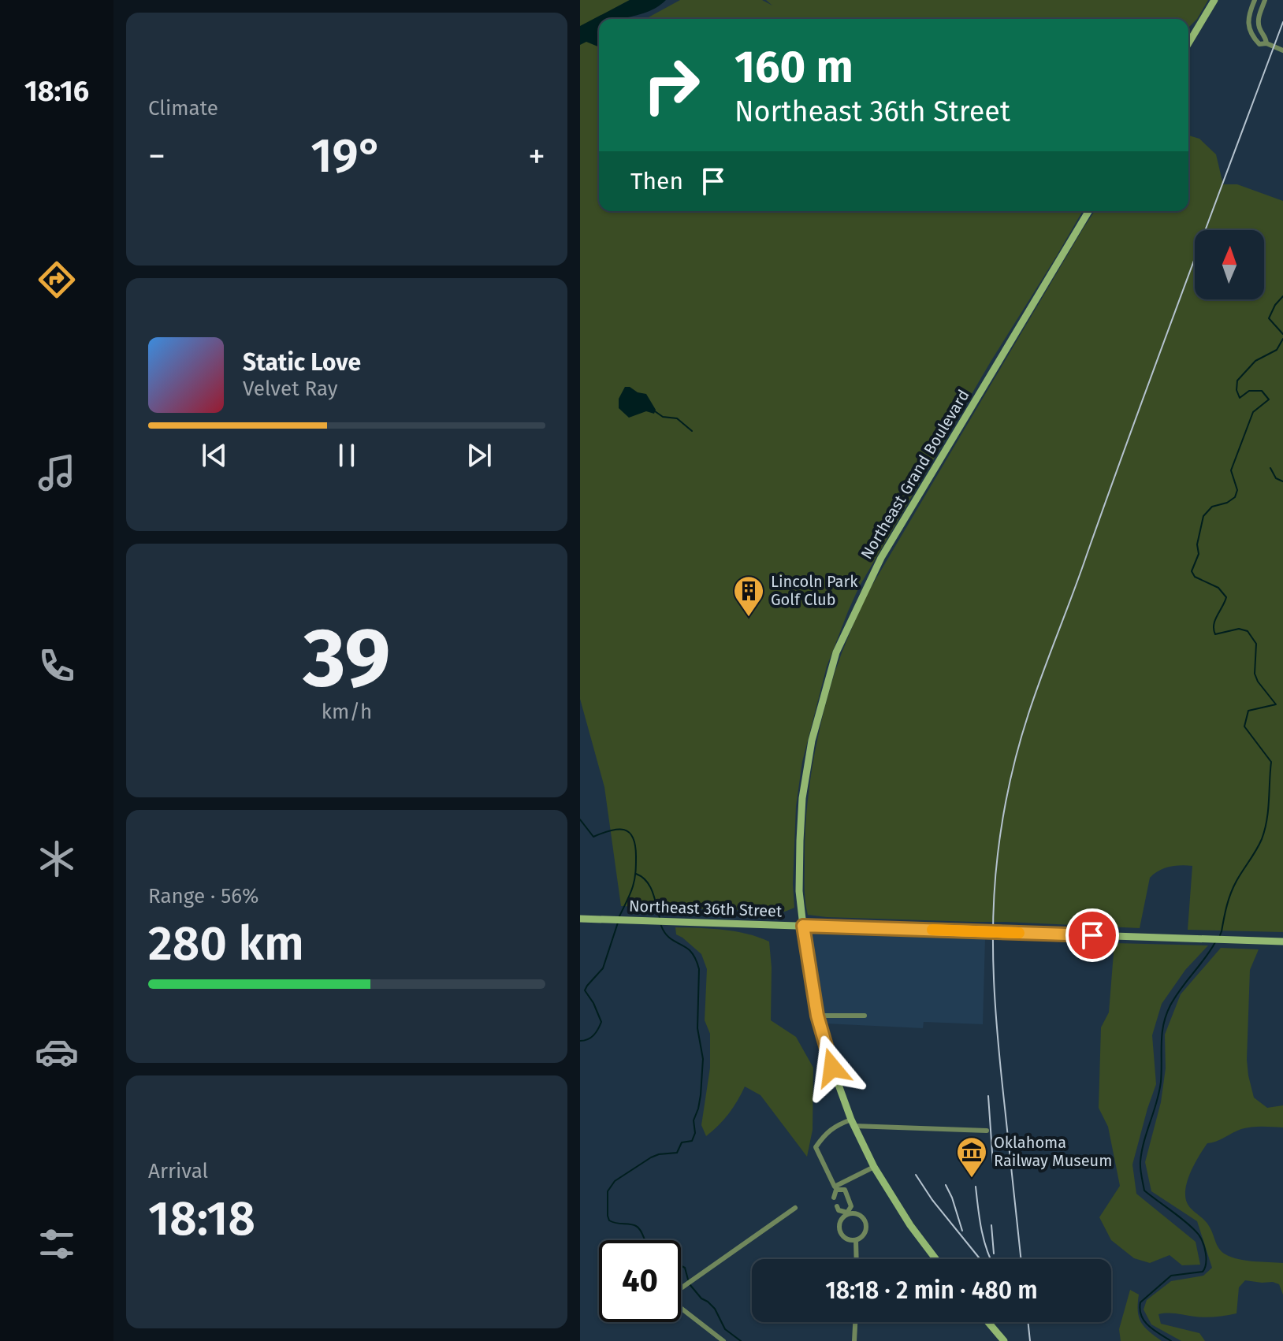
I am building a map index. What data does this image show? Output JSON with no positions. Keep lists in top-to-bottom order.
{
  "streets": {
    "street": ["Northeast Grand Boulevard", "Northeast 36th Street"]
  },
  "crossings": [
    ["Northeast Grand Boulevard", "Northeast 36th Street"]
  ],
  "places": {
    "building": ["Lincoln Park Golf Club"],
    "museum": ["Oklahoma Railway Museum"]
  },
  "north": "top",
  "page": {
    "tabs": "18:16",
    "tile": [
      "Climate",
      ["39", "km/h"],
      ["Range · 56%", "280 km"],
      ["Arrival", "18:18"]
    ],
    "turn": ["160 m", "Northeast 36th Street"],
    "heat": ["−", "19°", "+"],
    "then": "Then",
    "song": ["Static Love", "Velvet Ray"],
    "limit": "40",
    "trip": "18:18 · 2 min · 480 m"
  }
}
